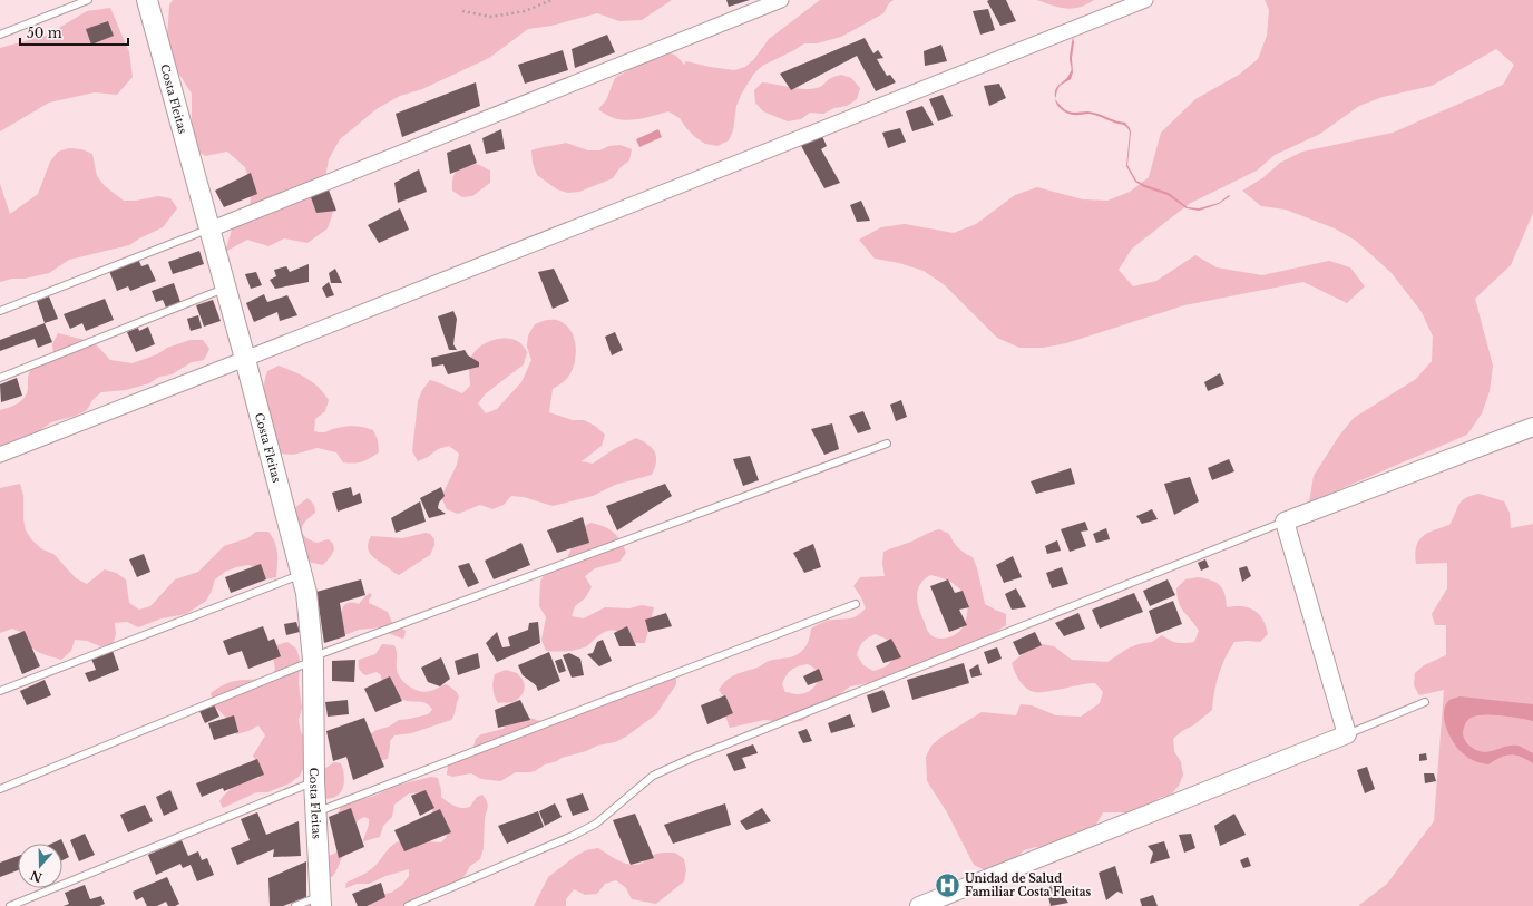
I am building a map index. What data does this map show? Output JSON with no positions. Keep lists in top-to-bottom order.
{
  "streets": {
    "main road": ["Costa Fleitas"]
  },
  "places": {
    "hospital": ["Unidad de Salud Familiar Costa Fleitas"]
  },
  "scale_bar": "50 m",
  "north": "bottom"
}
